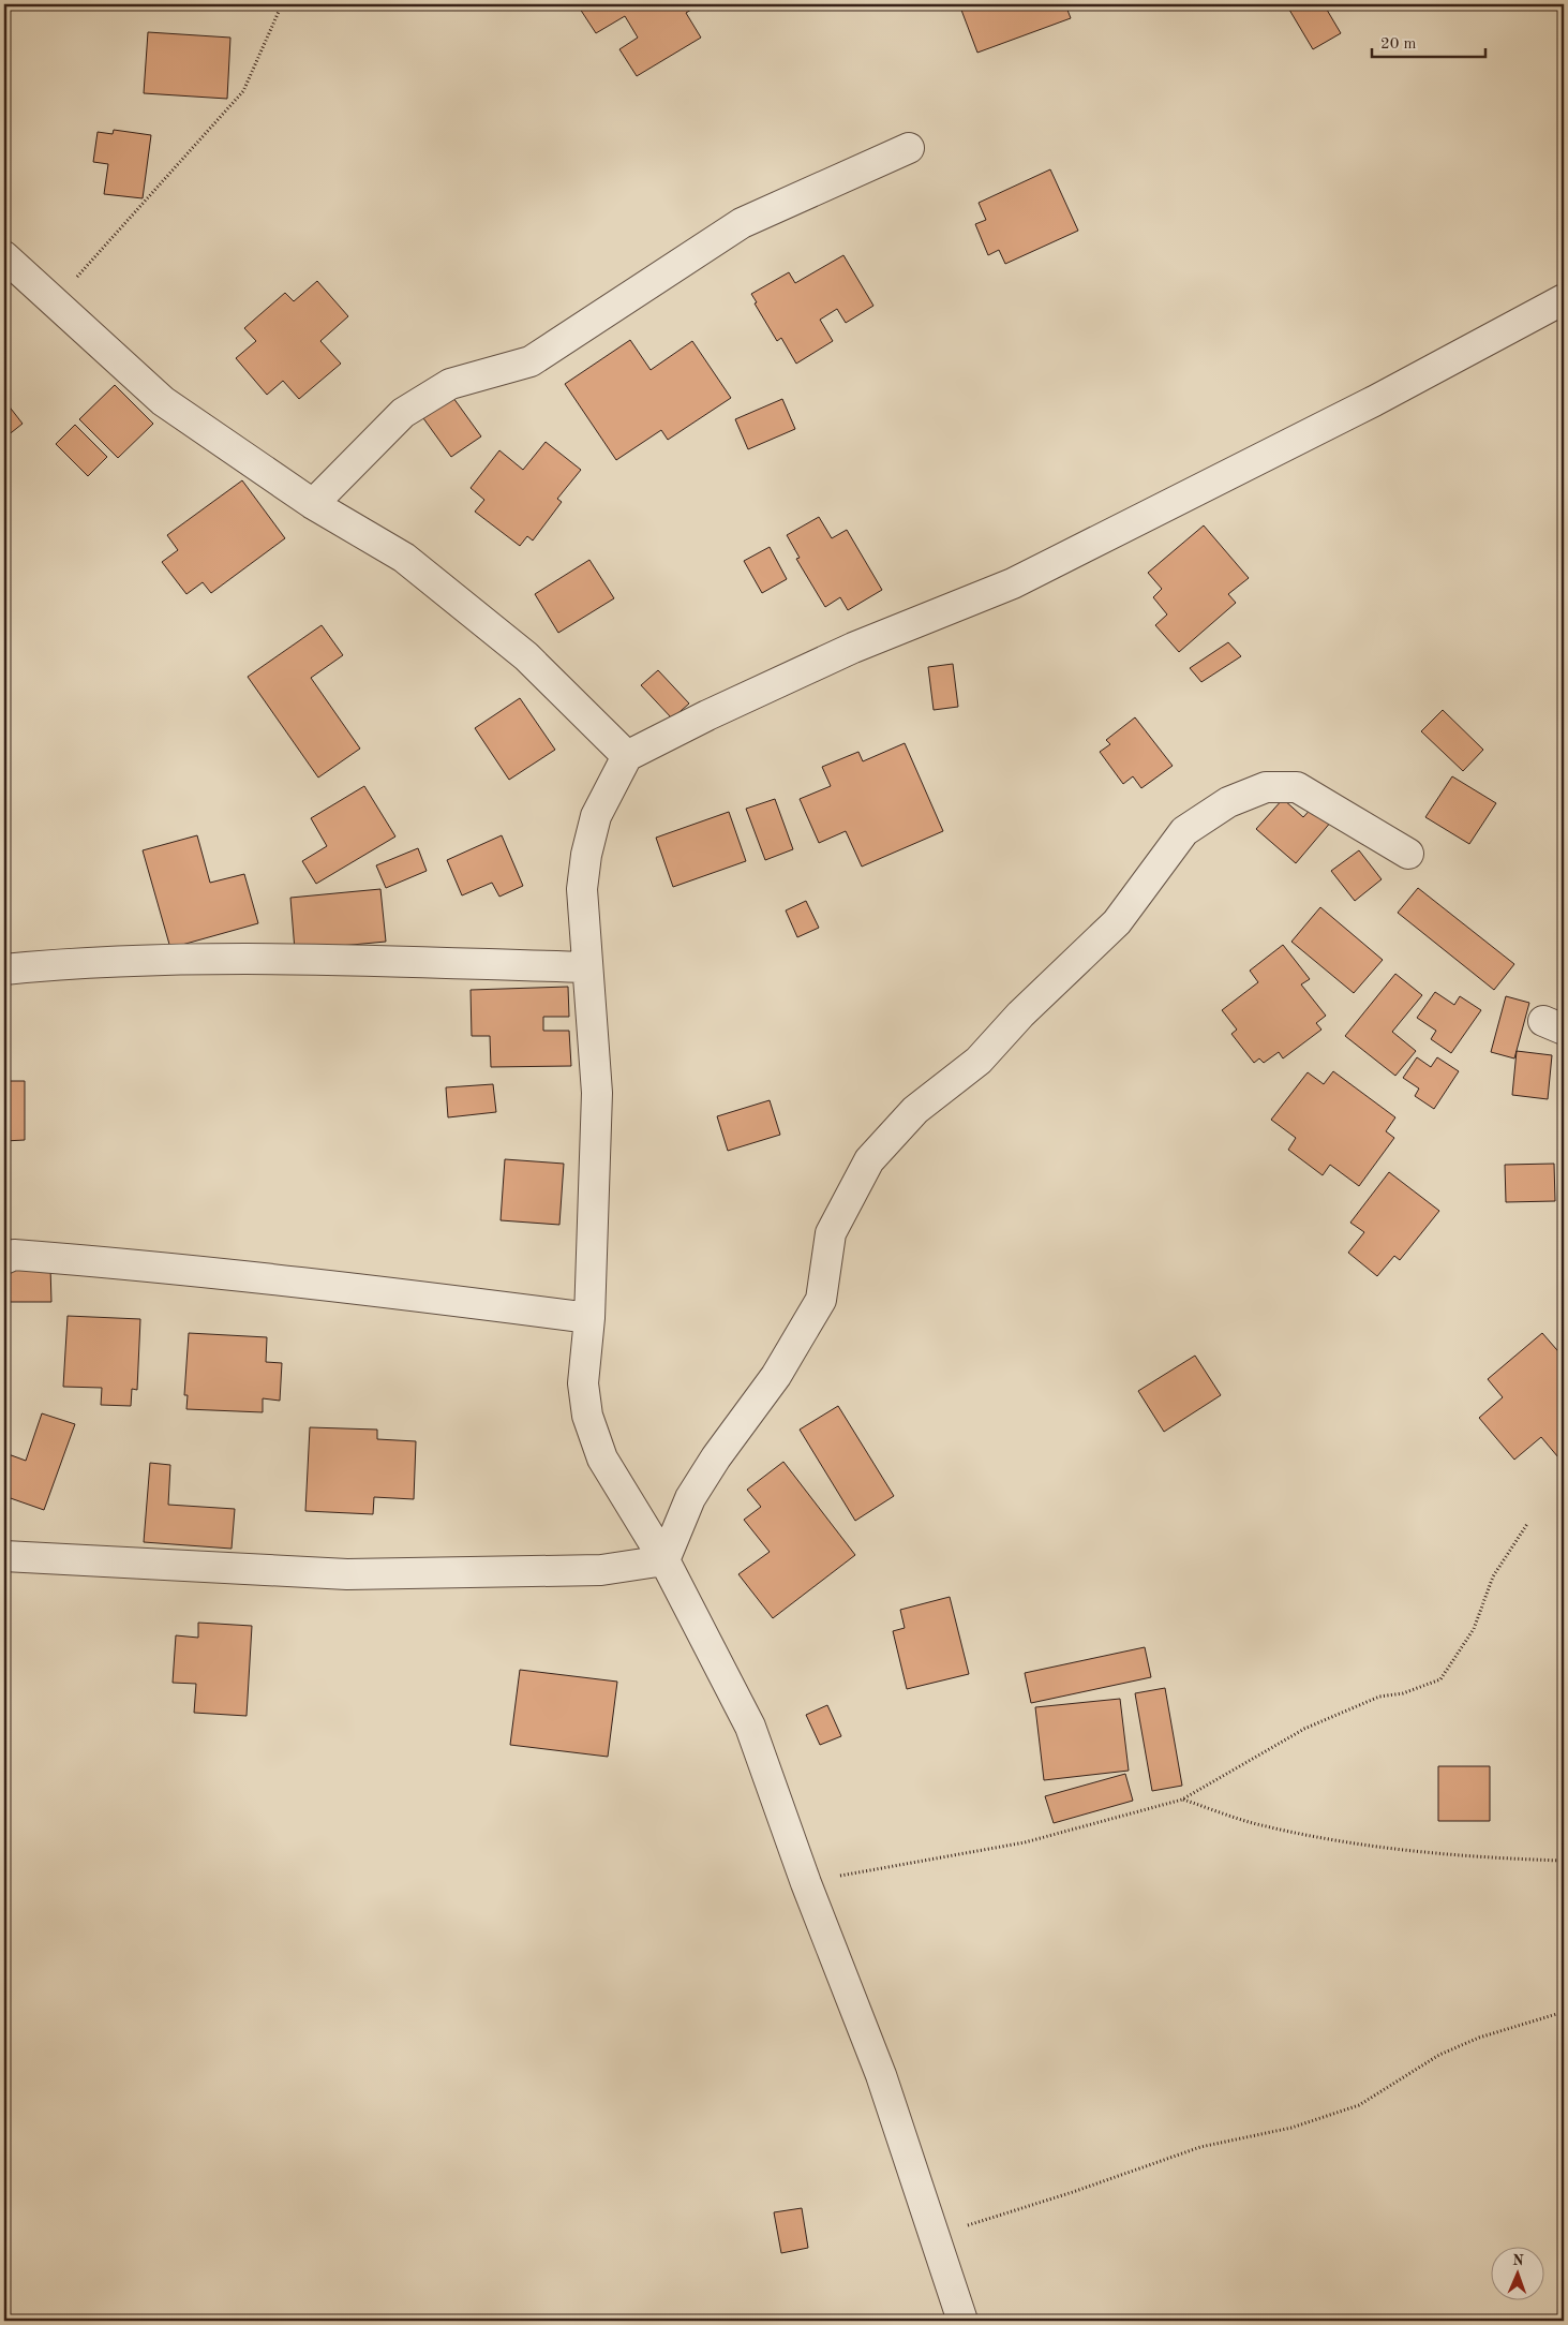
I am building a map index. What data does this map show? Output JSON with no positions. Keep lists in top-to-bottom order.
{
  "scale_bar": "20 m",
  "north": "top"
}
